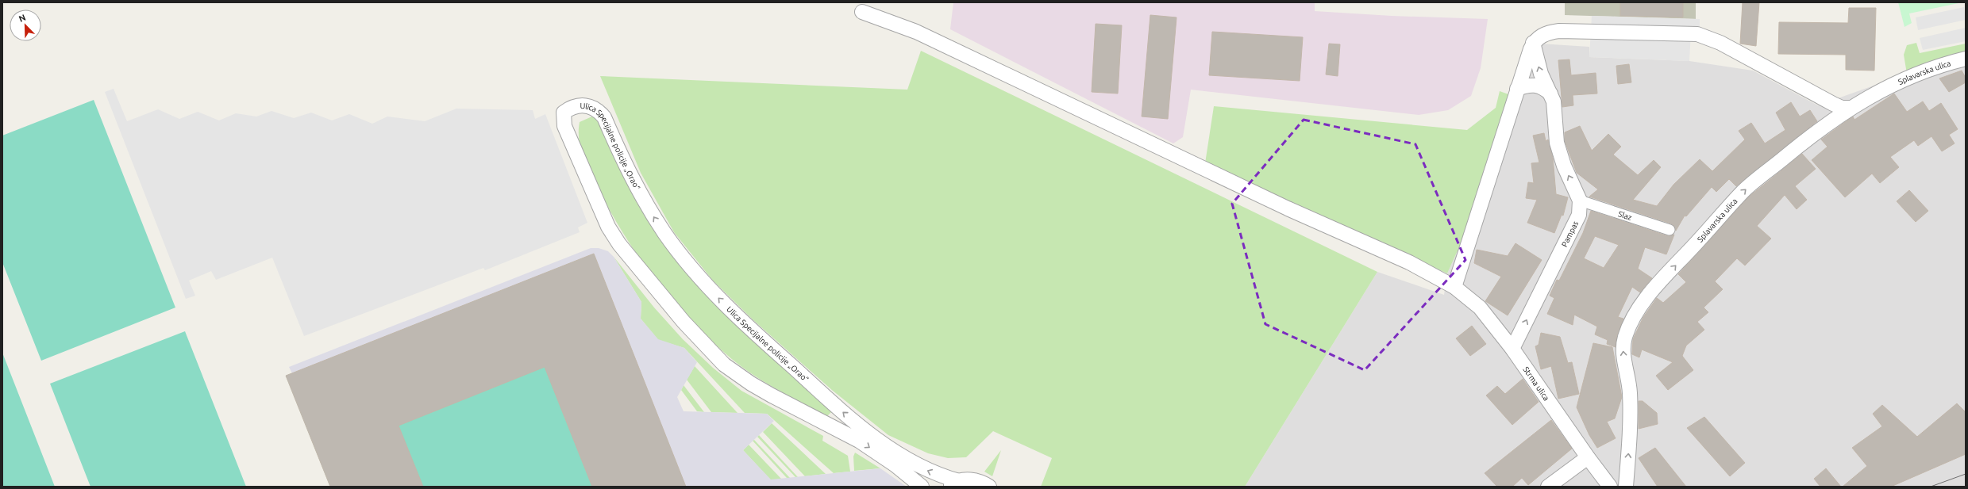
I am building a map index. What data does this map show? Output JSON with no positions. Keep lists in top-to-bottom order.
{
  "streets": {
    "street": [
      "Splavarska ulica",
      "Ulica Specijalne policije „Orao“",
      "Slaz",
      "Pampas",
      "Strma ulica"
    ]
  },
  "crossings": [
    ["Slaz", "Pampas"],
    ["Pampas", "Strma ulica"]
  ],
  "one_way": ["Splavarska ulica"],
  "north": "top left"
}
